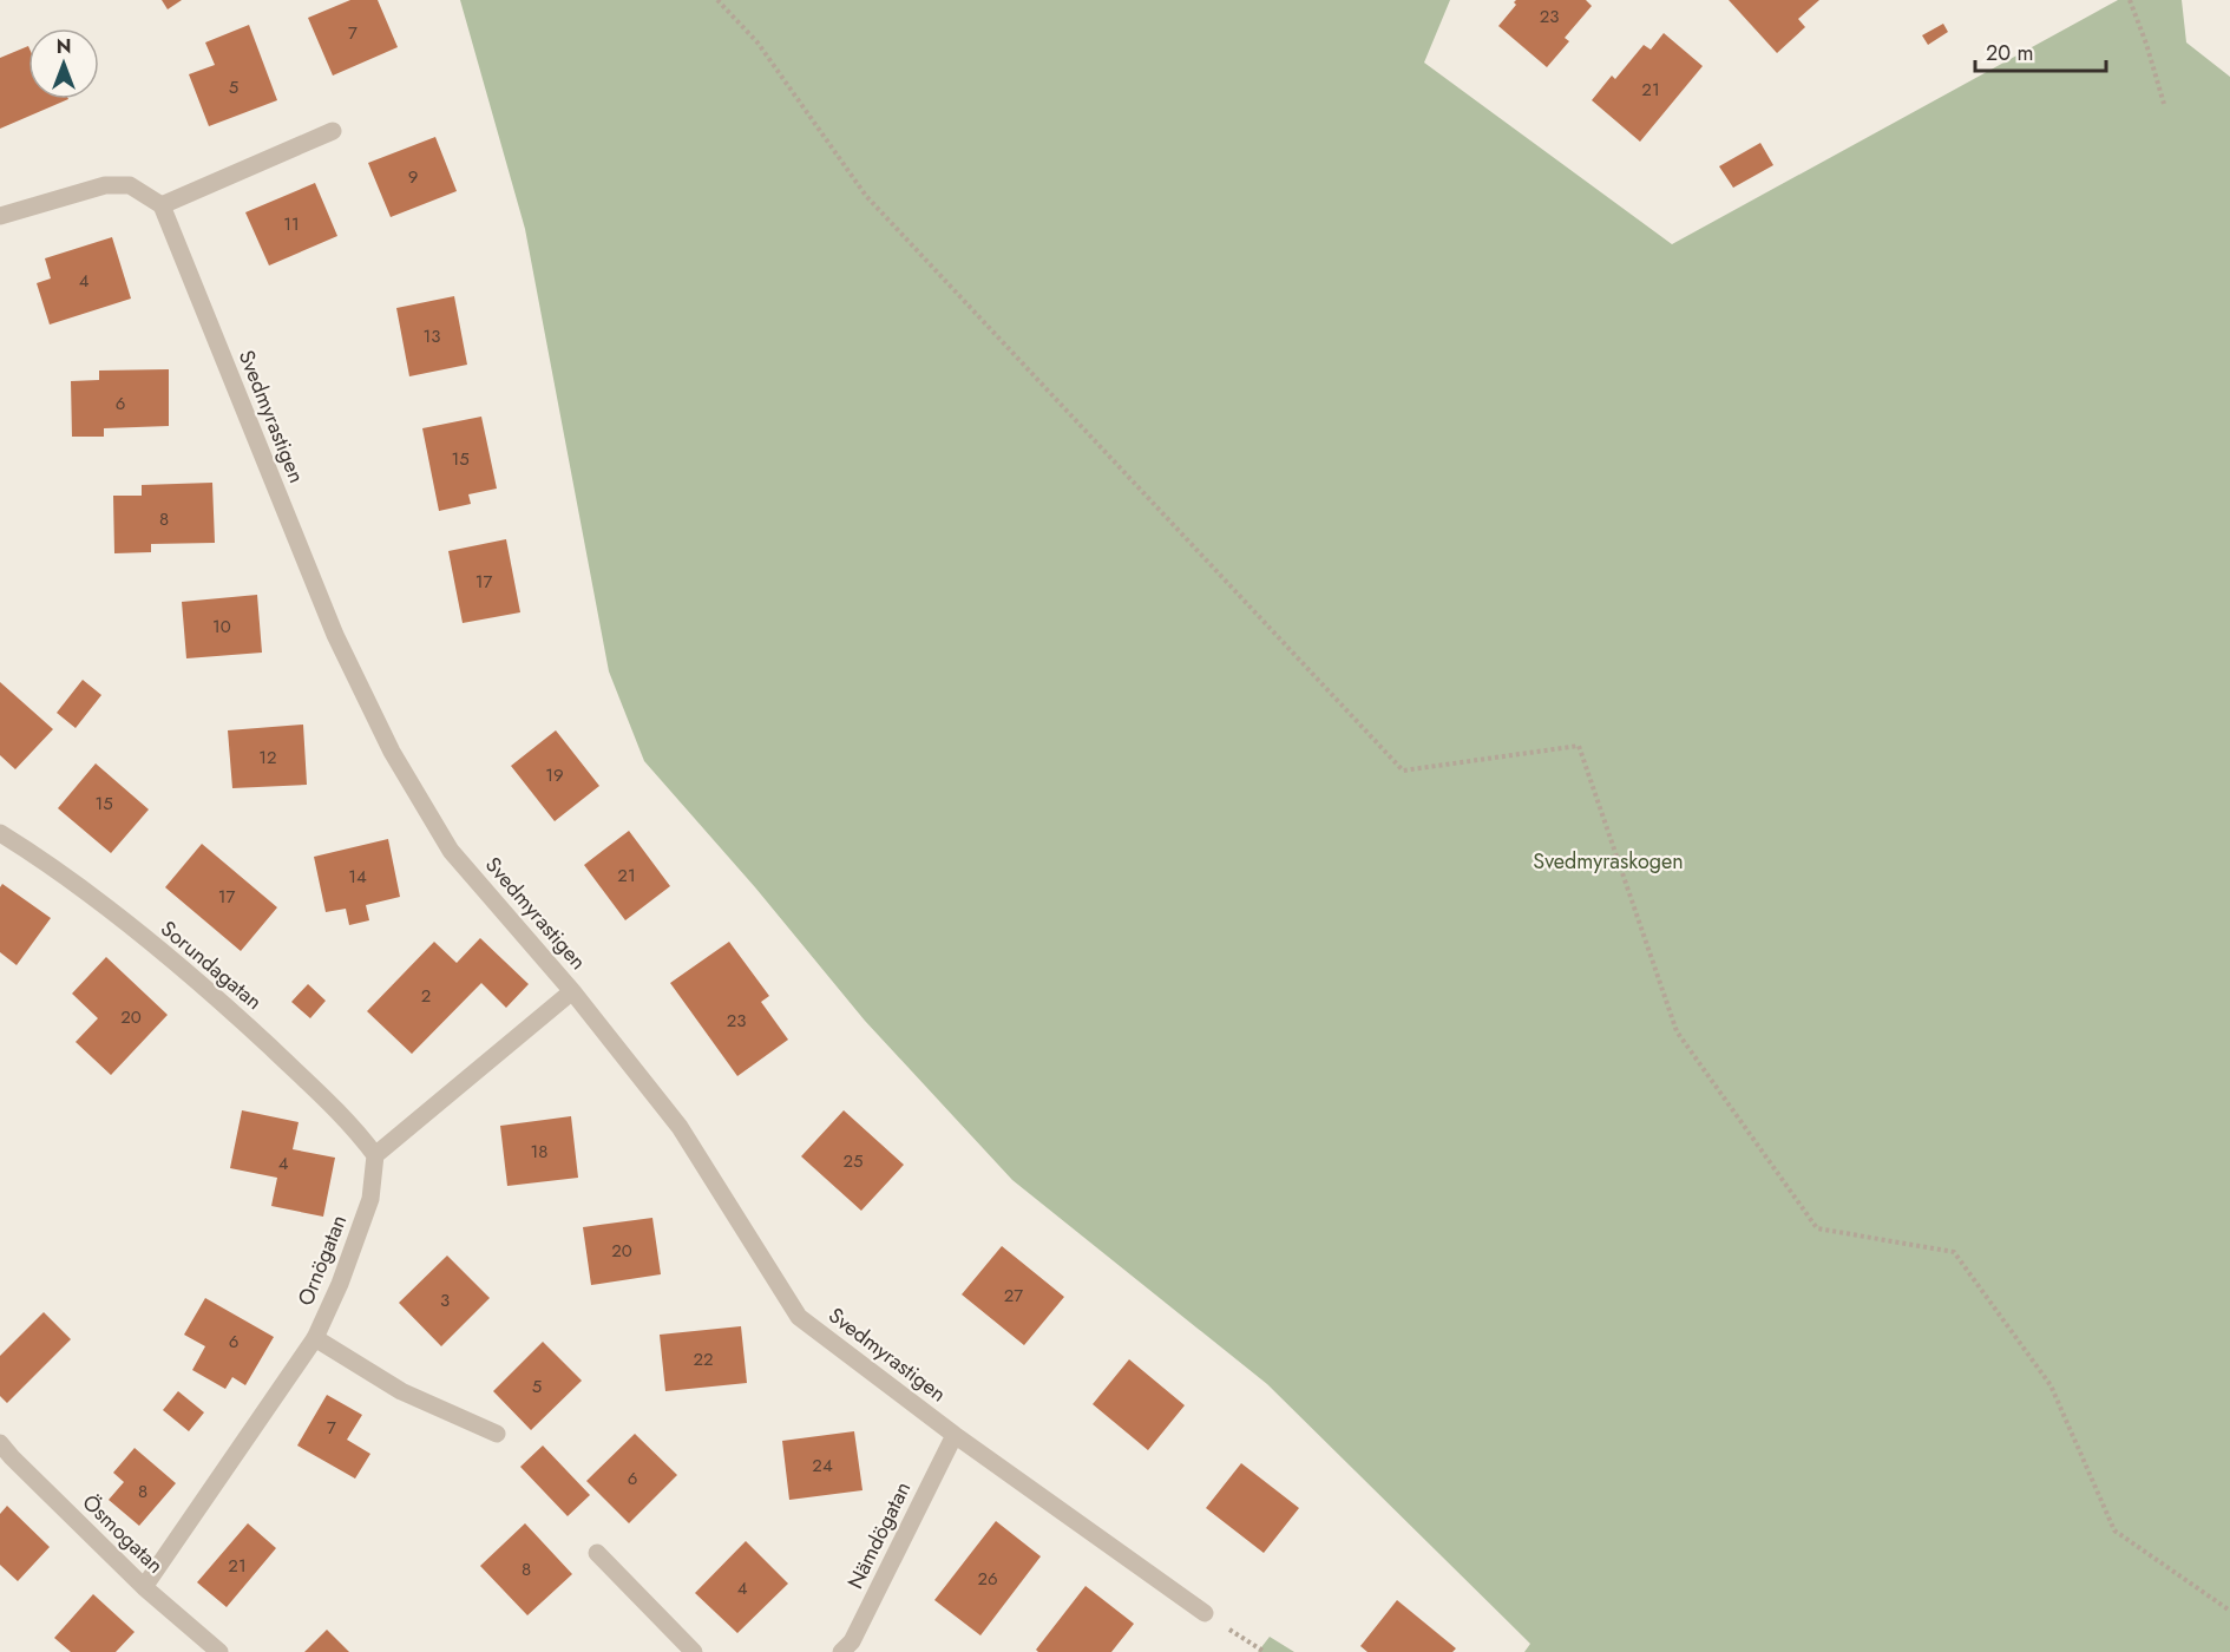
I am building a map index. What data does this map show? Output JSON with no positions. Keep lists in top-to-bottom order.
{
  "streets": {
    "street": [
      "Svedmyrastigen",
      "Sorundagatan",
      "Ornögatan",
      "Ösmogatan",
      "Nämdögatan"
    ]
  },
  "crossings": [
    ["Svedmyrastigen", "Nämdögatan"],
    ["Sorundagatan", "Ornögatan"],
    ["Ornögatan", "Ösmogatan"]
  ],
  "parks": ["Svedmyraskogen"],
  "house_numbers": [
    "23",
    "7",
    "5",
    "21",
    "9",
    "11",
    "4",
    "13",
    "6",
    "15",
    "8",
    "17",
    "10",
    "12",
    "19",
    "15",
    "21",
    "14",
    "17",
    "2",
    "20",
    "23",
    "18",
    "25",
    "4",
    "20",
    "27",
    "3",
    "6",
    "22",
    "5",
    "7",
    "24",
    "6",
    "8",
    "21",
    "8",
    "26",
    "4"
  ],
  "scale_bar": "20 m",
  "north": "top"
}
